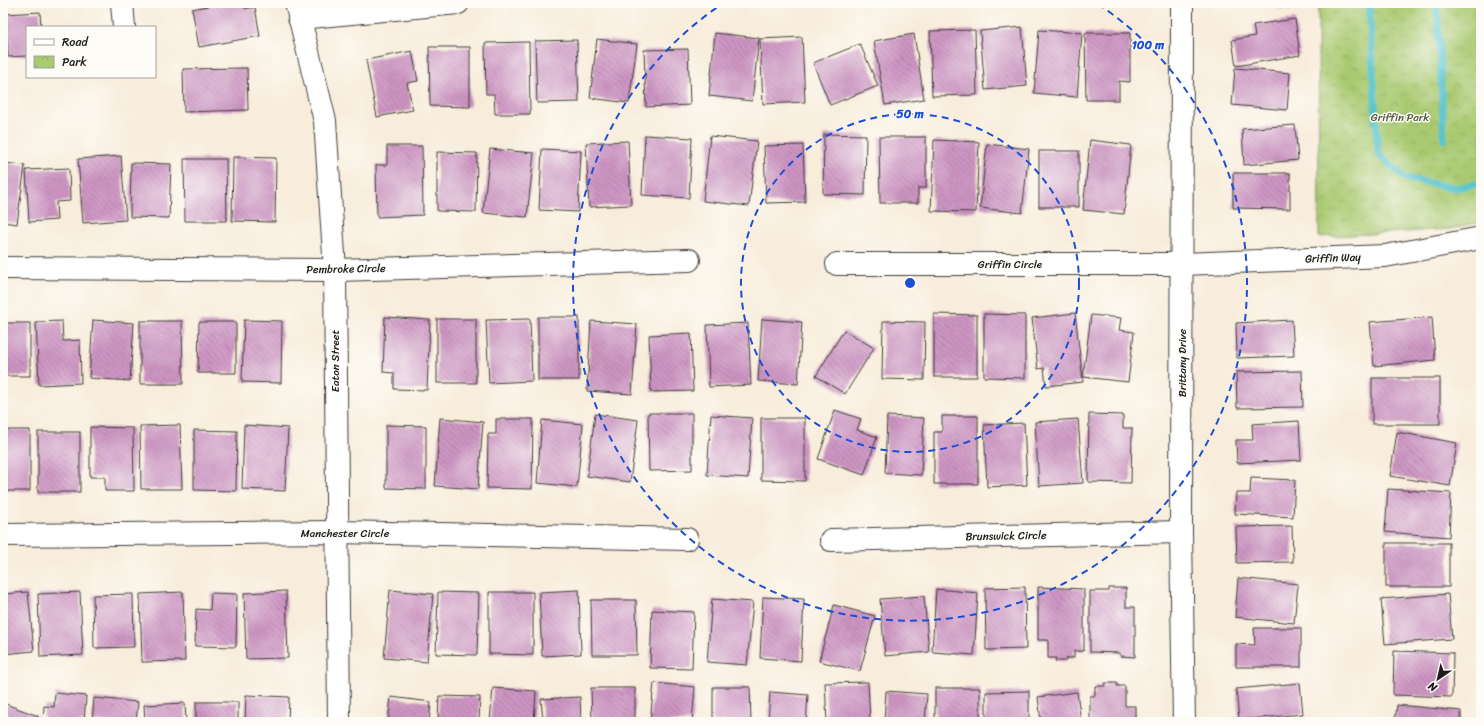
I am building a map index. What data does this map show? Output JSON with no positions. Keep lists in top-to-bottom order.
{
  "streets": {
    "street": [
      "Griffin Way",
      "Griffin Circle",
      "Pembroke Circle",
      "Eaton Street",
      "Brittany Drive",
      "Manchester Circle",
      "Brunswick Circle"
    ]
  },
  "crossings": [
    ["Griffin Way", "Griffin Circle"],
    ["Griffin Way", "Brittany Drive"],
    ["Griffin Circle", "Brittany Drive"],
    ["Pembroke Circle", "Eaton Street"],
    ["Eaton Street", "Manchester Circle"],
    ["Brittany Drive", "Brunswick Circle"]
  ],
  "parks": ["Griffin Park"],
  "legend": ["Road", "Park"],
  "north": "bottom left",
  "rings": ["100 m", "50 m"]
}
